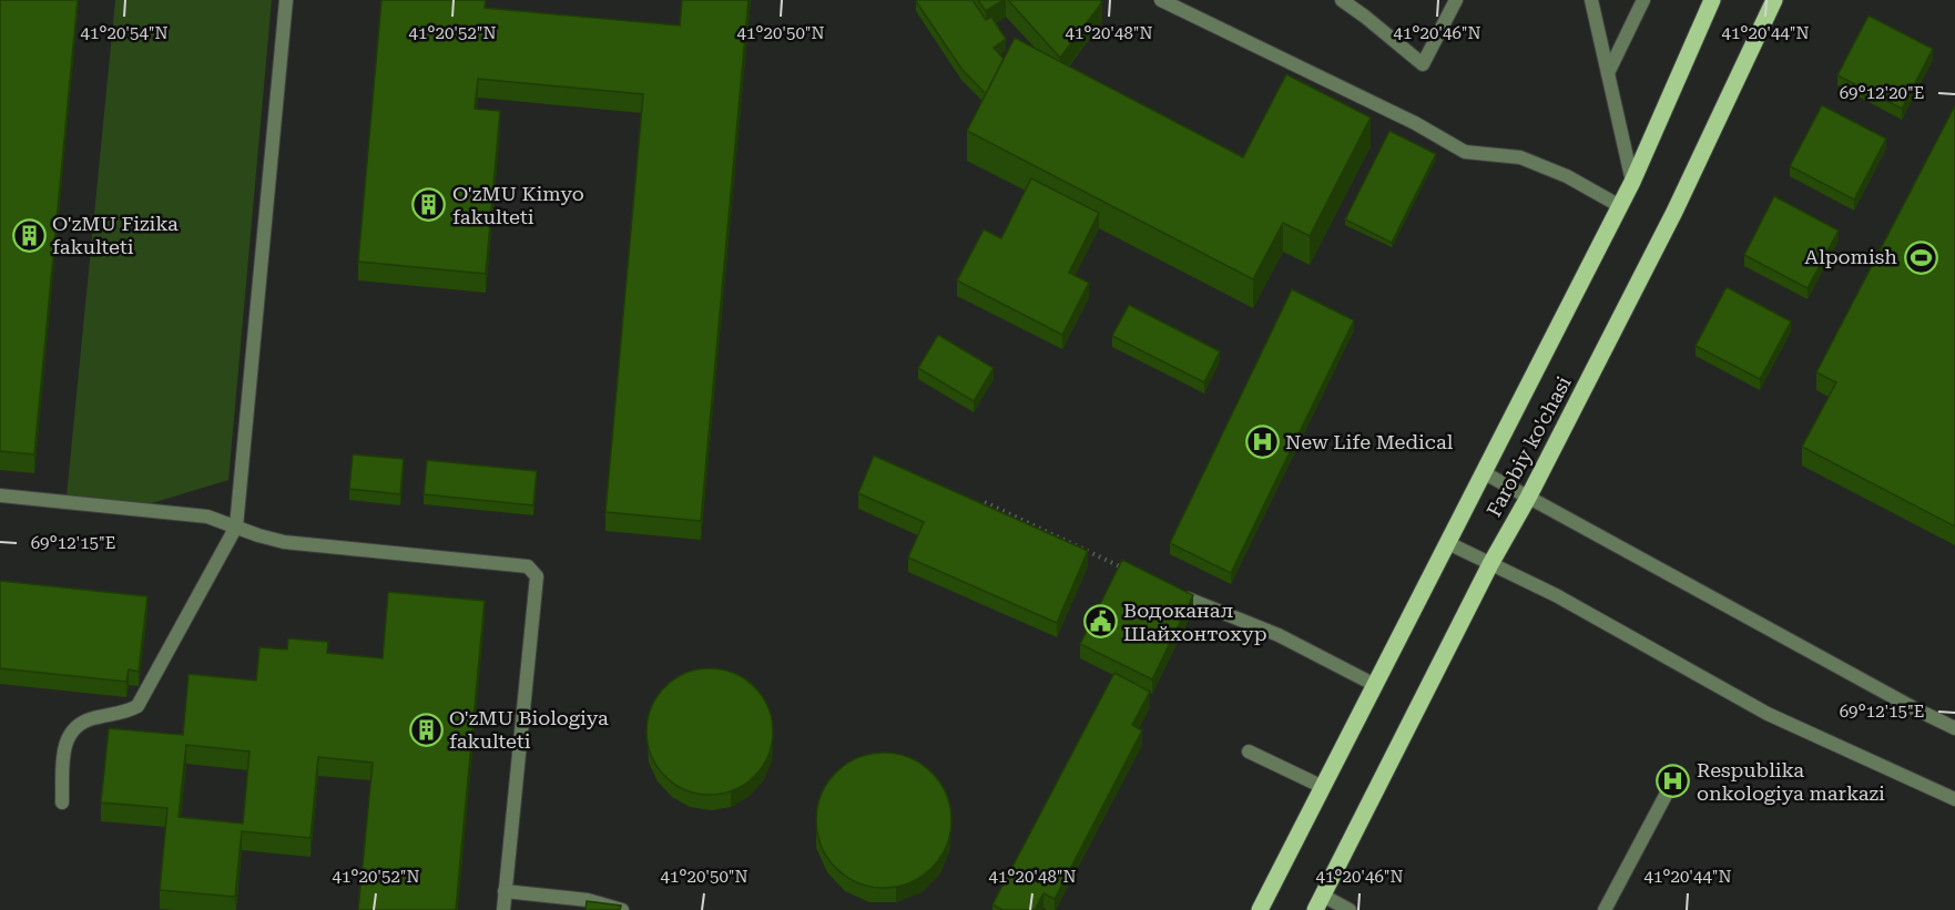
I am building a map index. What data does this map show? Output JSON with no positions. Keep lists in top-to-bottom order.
{
  "streets": {
    "main road": ["Farobiy ko'chasi"]
  },
  "places": {
    "building": ["O'zMU Kimyo fakulteti", "O'zMU Fizika fakulteti", "O'zMU Biologiya fakulteti"],
    "sports": ["Alpomish"],
    "hospital": ["New Life Medical", "Respublika onkologiya markazi"],
    "public building": ["Водоканал Шайхонтохур"]
  },
  "coordinates": [
    "41°20'54\"N",
    "41°20'52\"N",
    "41°20'50\"N",
    "41°20'48\"N",
    "41°20'46\"N",
    "41°20'44\"N",
    "69°12'20\"E",
    "69°12'15\"E"
  ]
}
